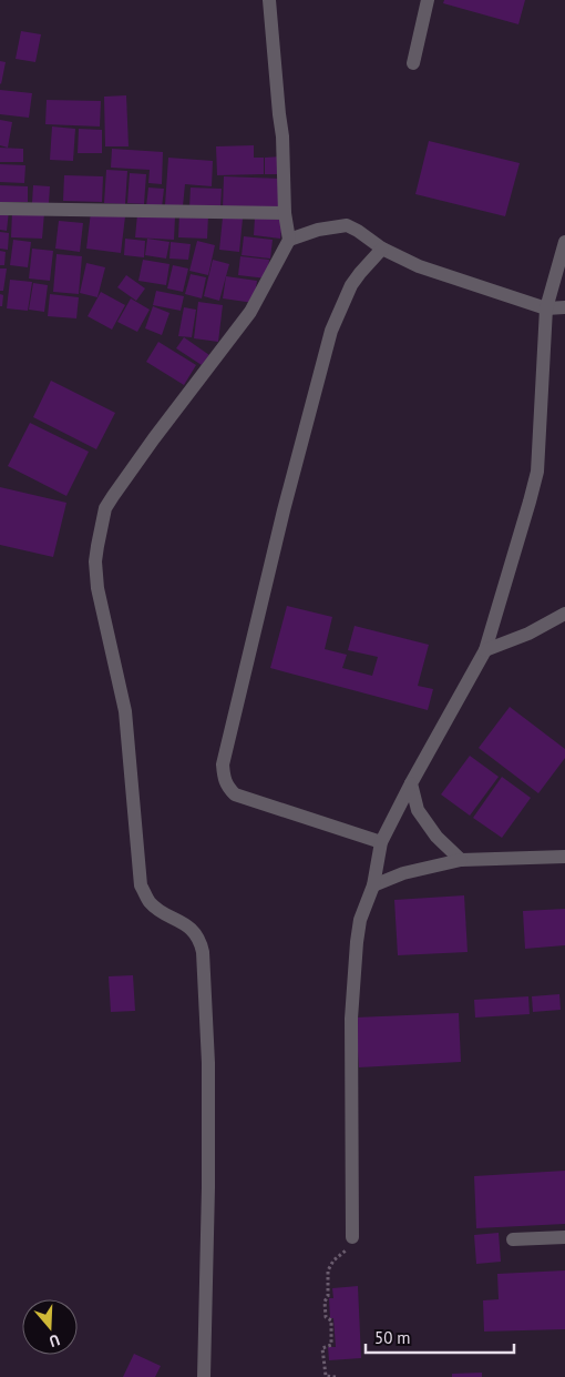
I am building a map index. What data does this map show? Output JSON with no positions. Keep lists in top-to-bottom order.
{
  "scale_bar": "50 m",
  "north": "bottom"
}
